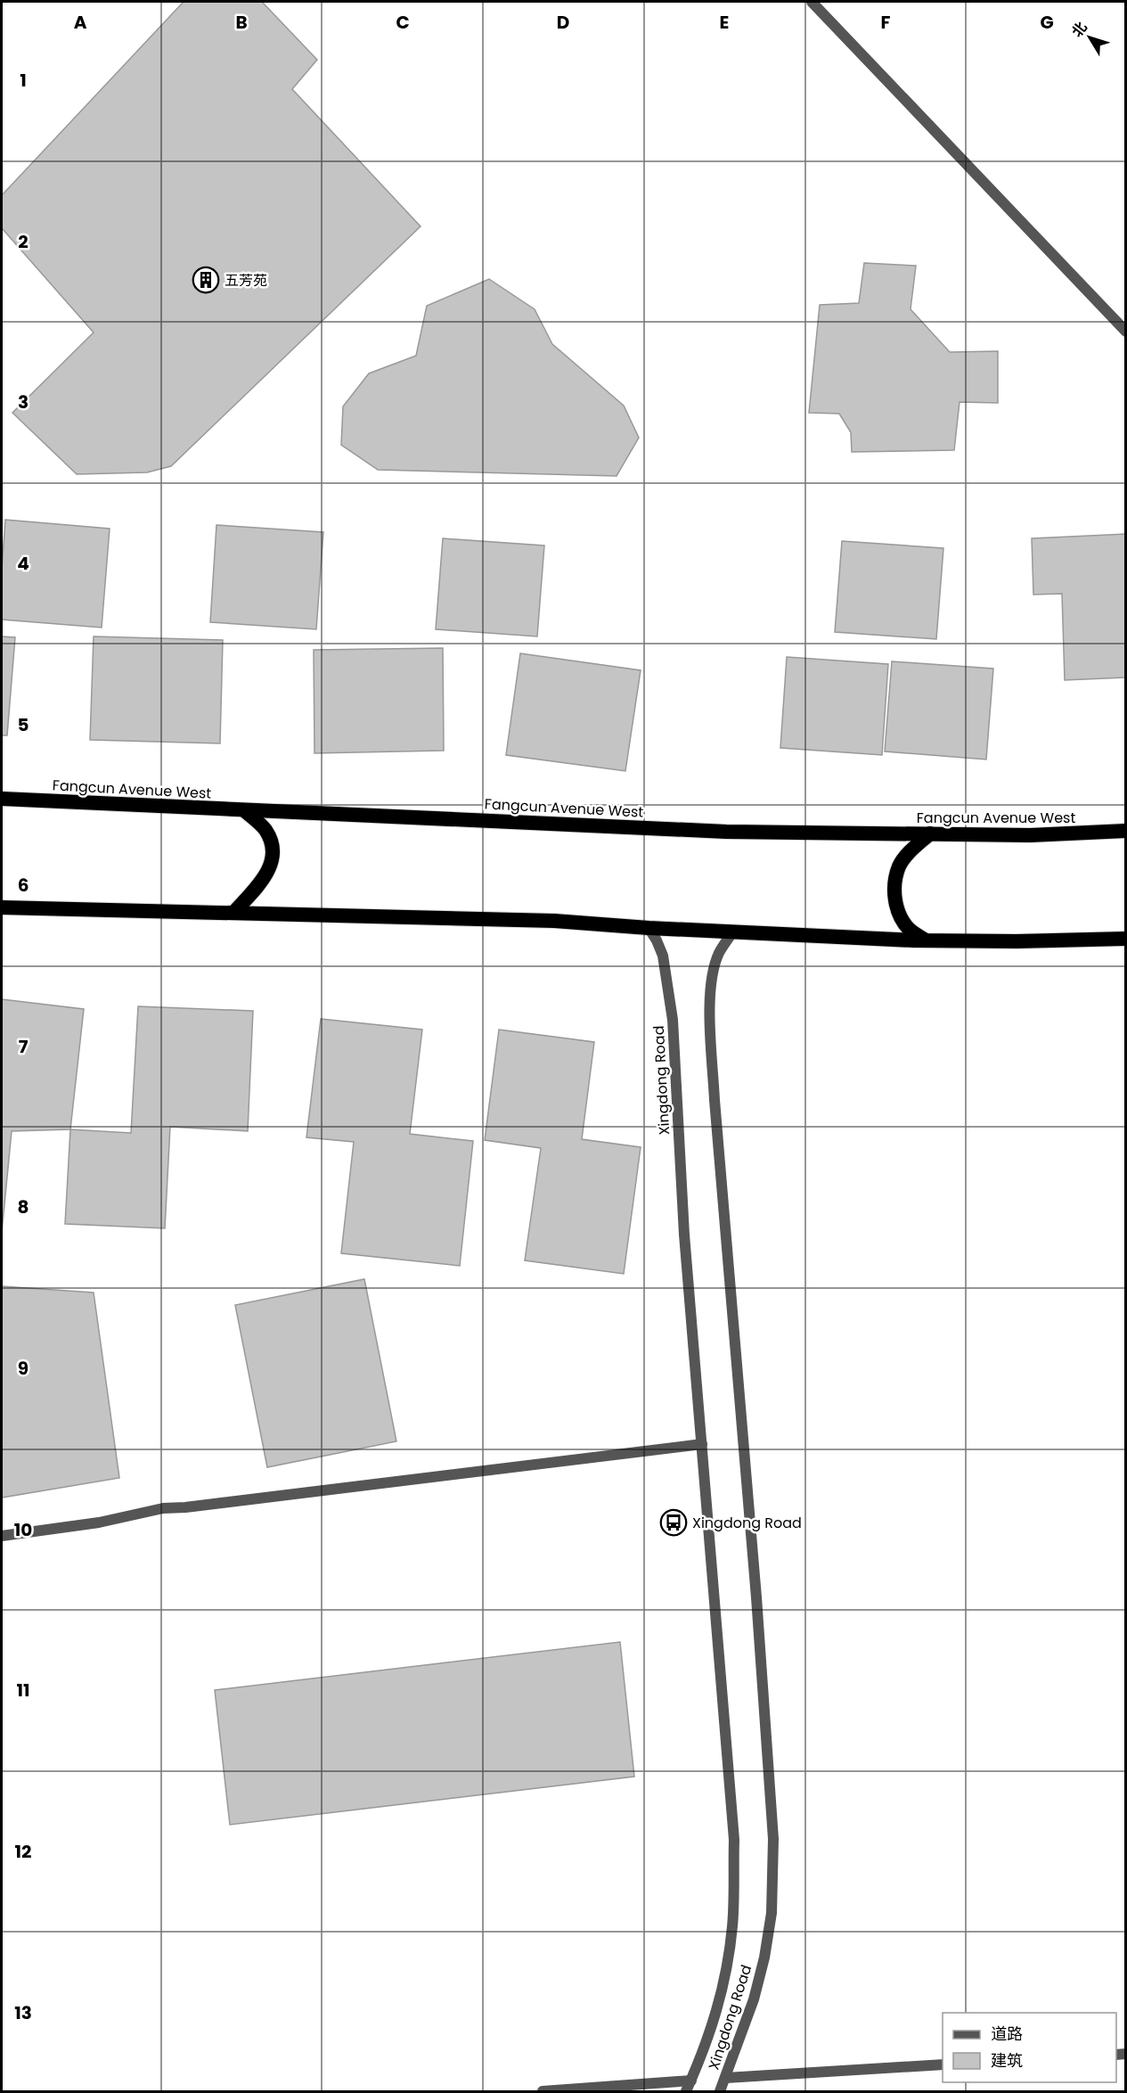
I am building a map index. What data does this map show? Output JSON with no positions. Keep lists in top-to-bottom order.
{
  "streets": {
    "highway": ["Fangcun Avenue West"],
    "street": ["Xingdong Road"]
  },
  "places": {
    "building": ["五芳苑"],
    "bus stop": ["Xingdong Road"]
  },
  "legend": ["道路", "建筑"],
  "north": "top left",
  "grid": {
    "columns": [
      "A",
      "B",
      "C",
      "D",
      "E",
      "F",
      "G"
    ],
    "rows": [
      "1",
      "2",
      "3",
      "4",
      "5",
      "6",
      "7",
      "8",
      "9",
      "10",
      "11",
      "12",
      "13"
    ]
  }
}
